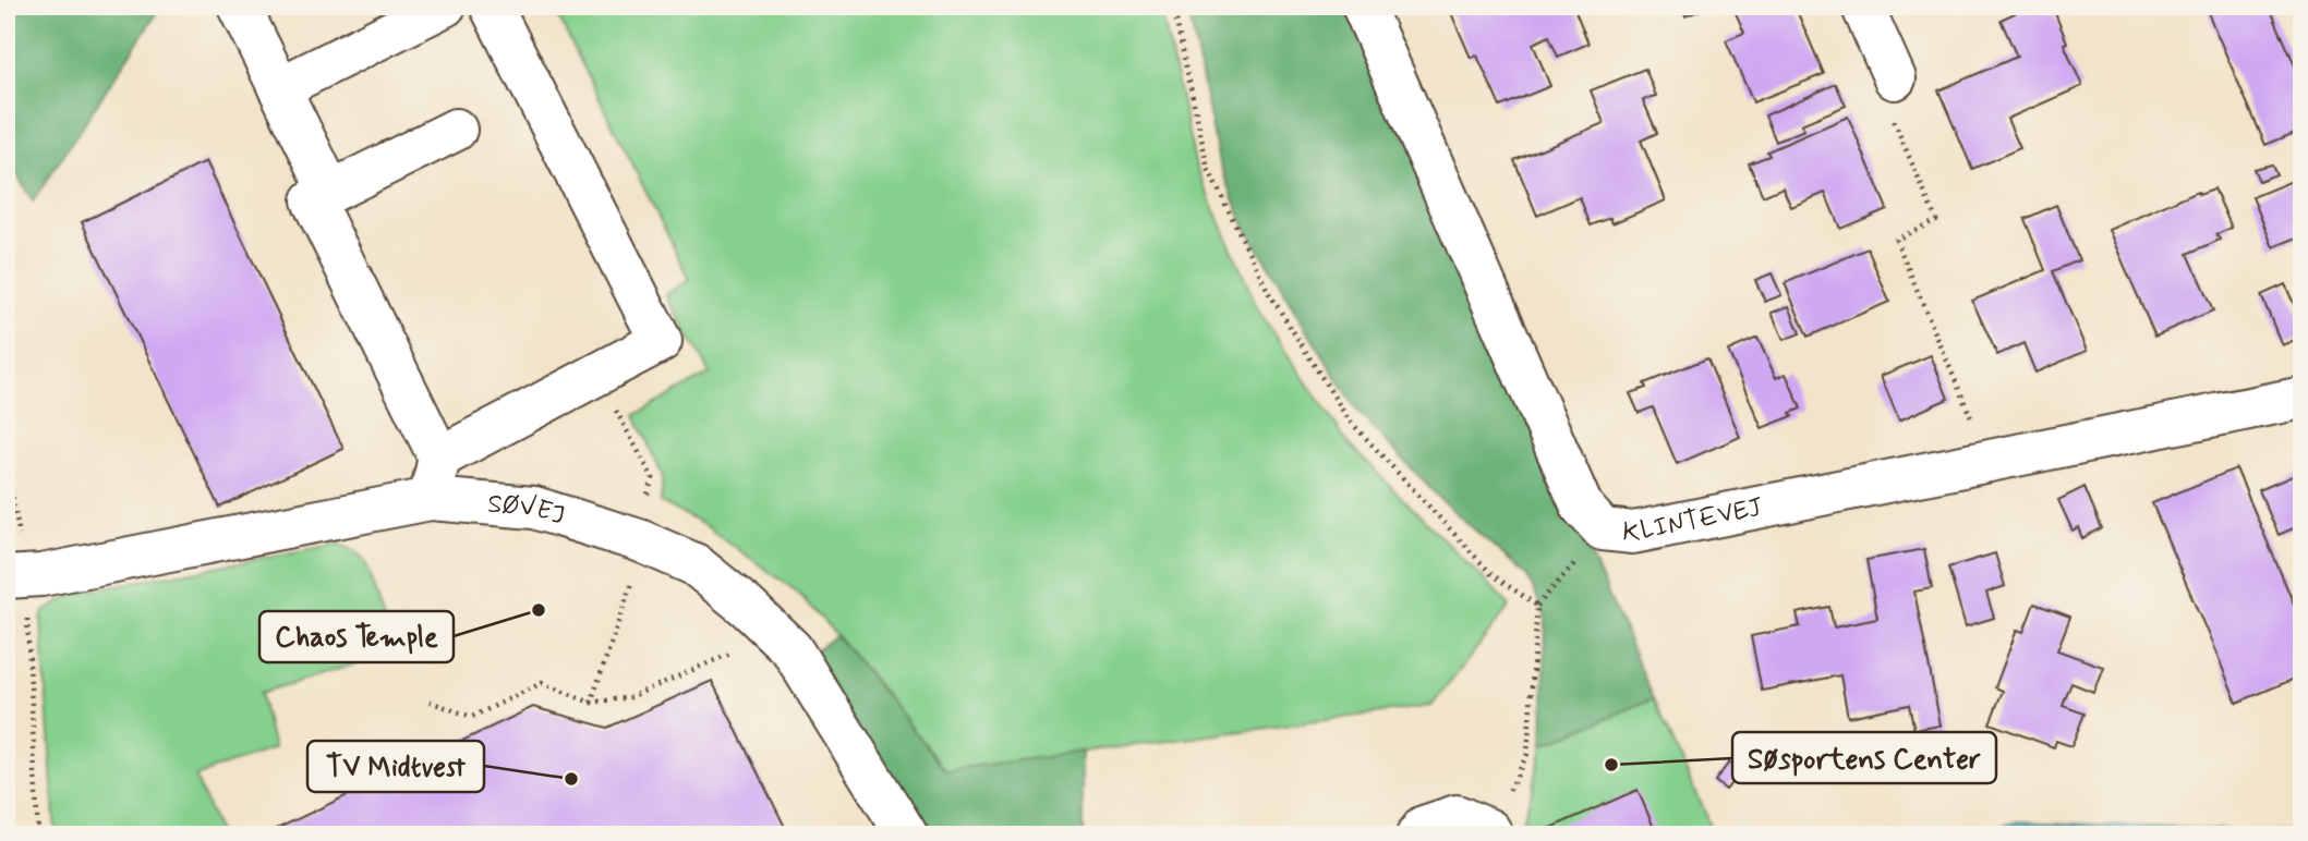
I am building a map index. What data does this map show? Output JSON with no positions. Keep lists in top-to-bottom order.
{
  "streets": {
    "street": ["SØVEJ", "KLINTEVEJ"]
  },
  "places": ["Chaos Temple", "Søsportens Center", "TV Midtvest"]
}
